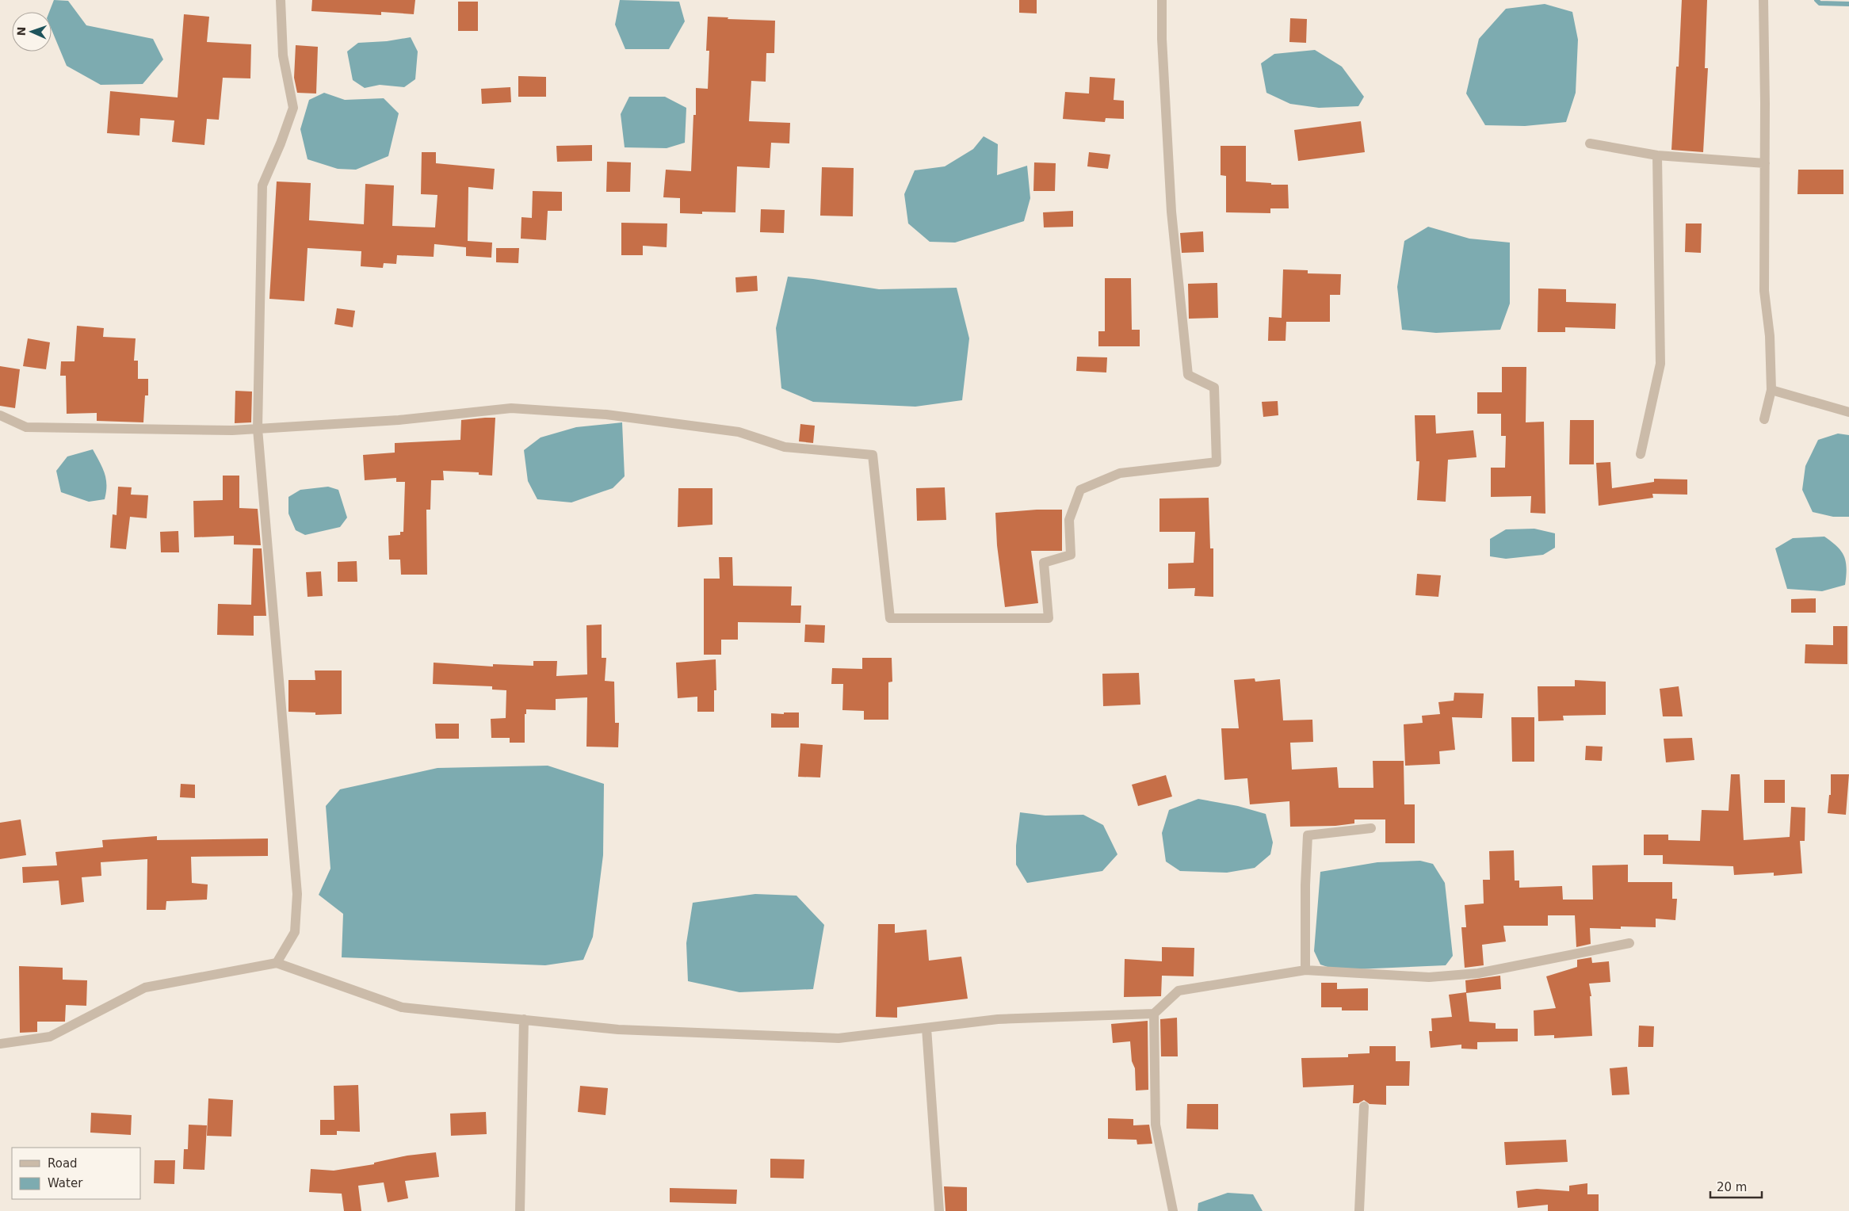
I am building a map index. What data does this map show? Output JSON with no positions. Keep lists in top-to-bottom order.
{
  "legend": ["Road", "Water"],
  "scale_bar": "20 m",
  "north": "left"
}
